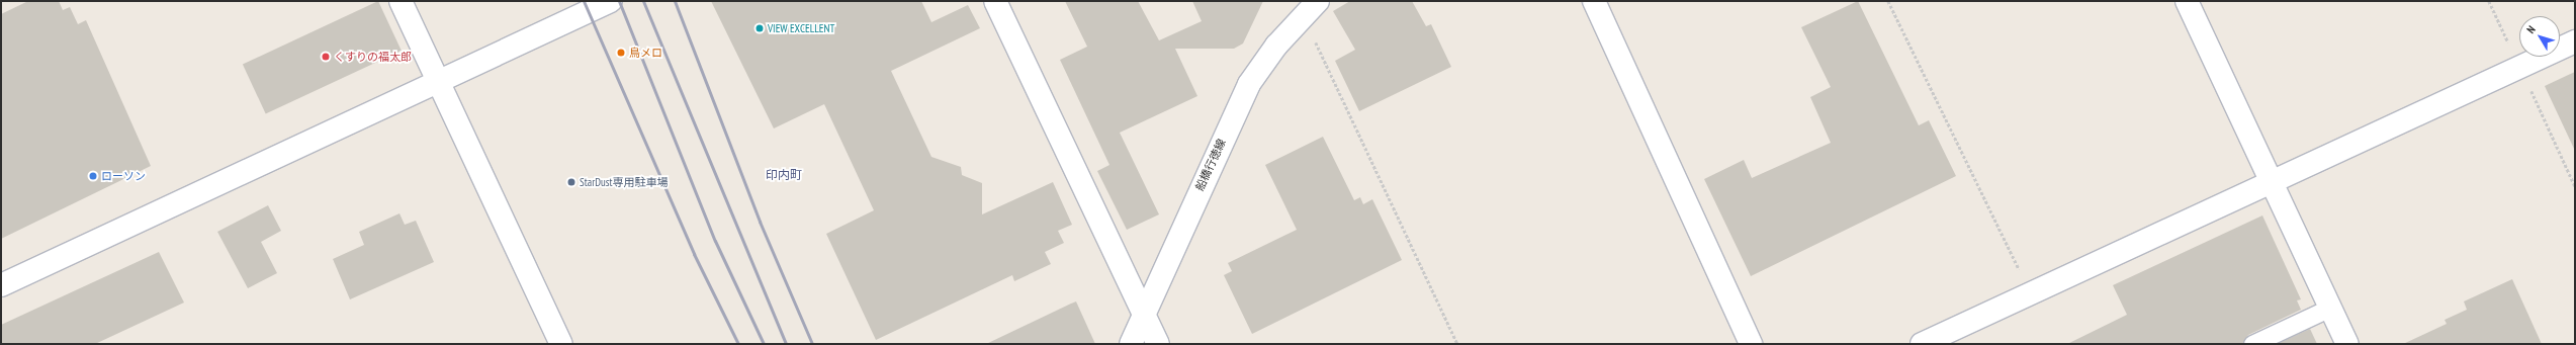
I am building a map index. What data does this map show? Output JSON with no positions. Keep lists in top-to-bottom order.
{
  "streets": {
    "street": ["船橋行徳線"]
  },
  "districts": ["印内町"],
  "places": [
    "VIEW EXCELLENT",
    "鳥メロ",
    "くすりの福太郎",
    "ローソン",
    "StarDust専用駐車場"
  ],
  "north": "top left"
}
